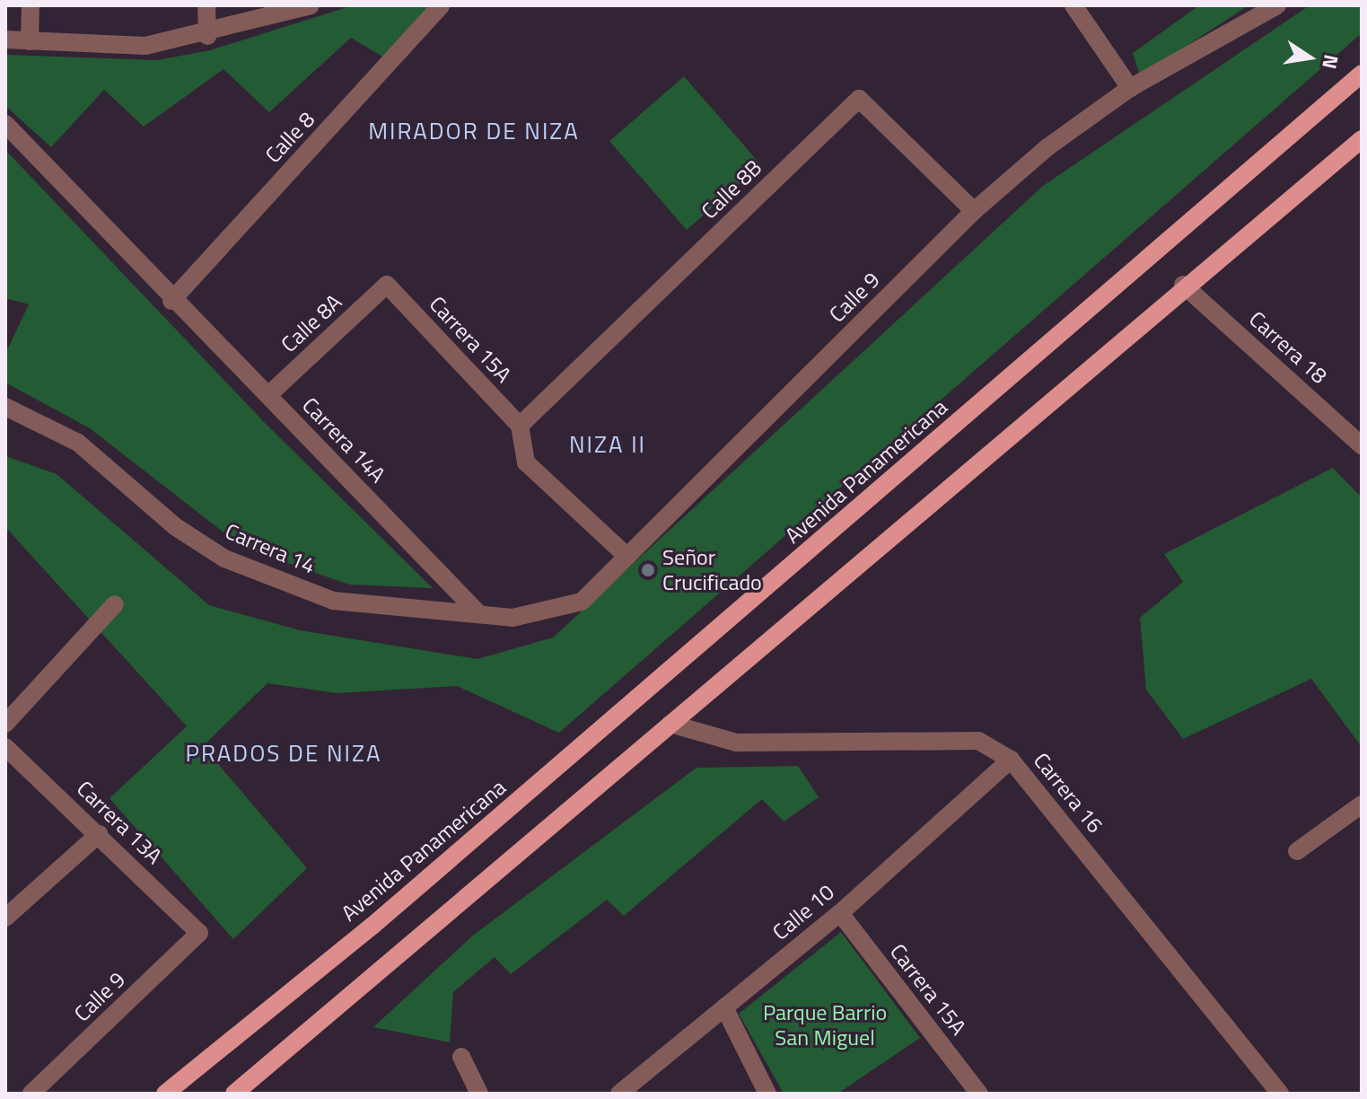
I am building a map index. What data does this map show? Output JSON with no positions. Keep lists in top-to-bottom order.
{
  "streets": {
    "main road": ["Avenida Panamericana"],
    "street": [
      "Calle 8",
      "Calle 8B",
      "Calle 9",
      "Calle 8A",
      "Carrera 15A",
      "Carrera 18",
      "Carrera 14A",
      "Carrera 14",
      "Carrera 16",
      "Carrera 13A",
      "Calle 10"
    ]
  },
  "crossings": [
    ["Calle 8", "Carrera 14A"],
    ["Calle 8B", "Calle 9"],
    ["Calle 8B", "Carrera 15A"],
    ["Calle 9", "Carrera 14A"],
    ["Calle 9", "Carrera 14"],
    ["Calle 9", "Carrera 13A"],
    ["Calle 8A", "Carrera 15A"],
    ["Calle 8A", "Carrera 14A"],
    ["Carrera 15A", "Calle 10"],
    ["Carrera 14A", "Carrera 14"],
    ["Carrera 16", "Calle 10"]
  ],
  "districts": ["MIRADOR DE NIZA", "NIZA II", "PRADOS DE NIZA"],
  "parks": ["Parque Barrio San Miguel"],
  "places": ["Señor Crucificado"],
  "north": "right"
}
